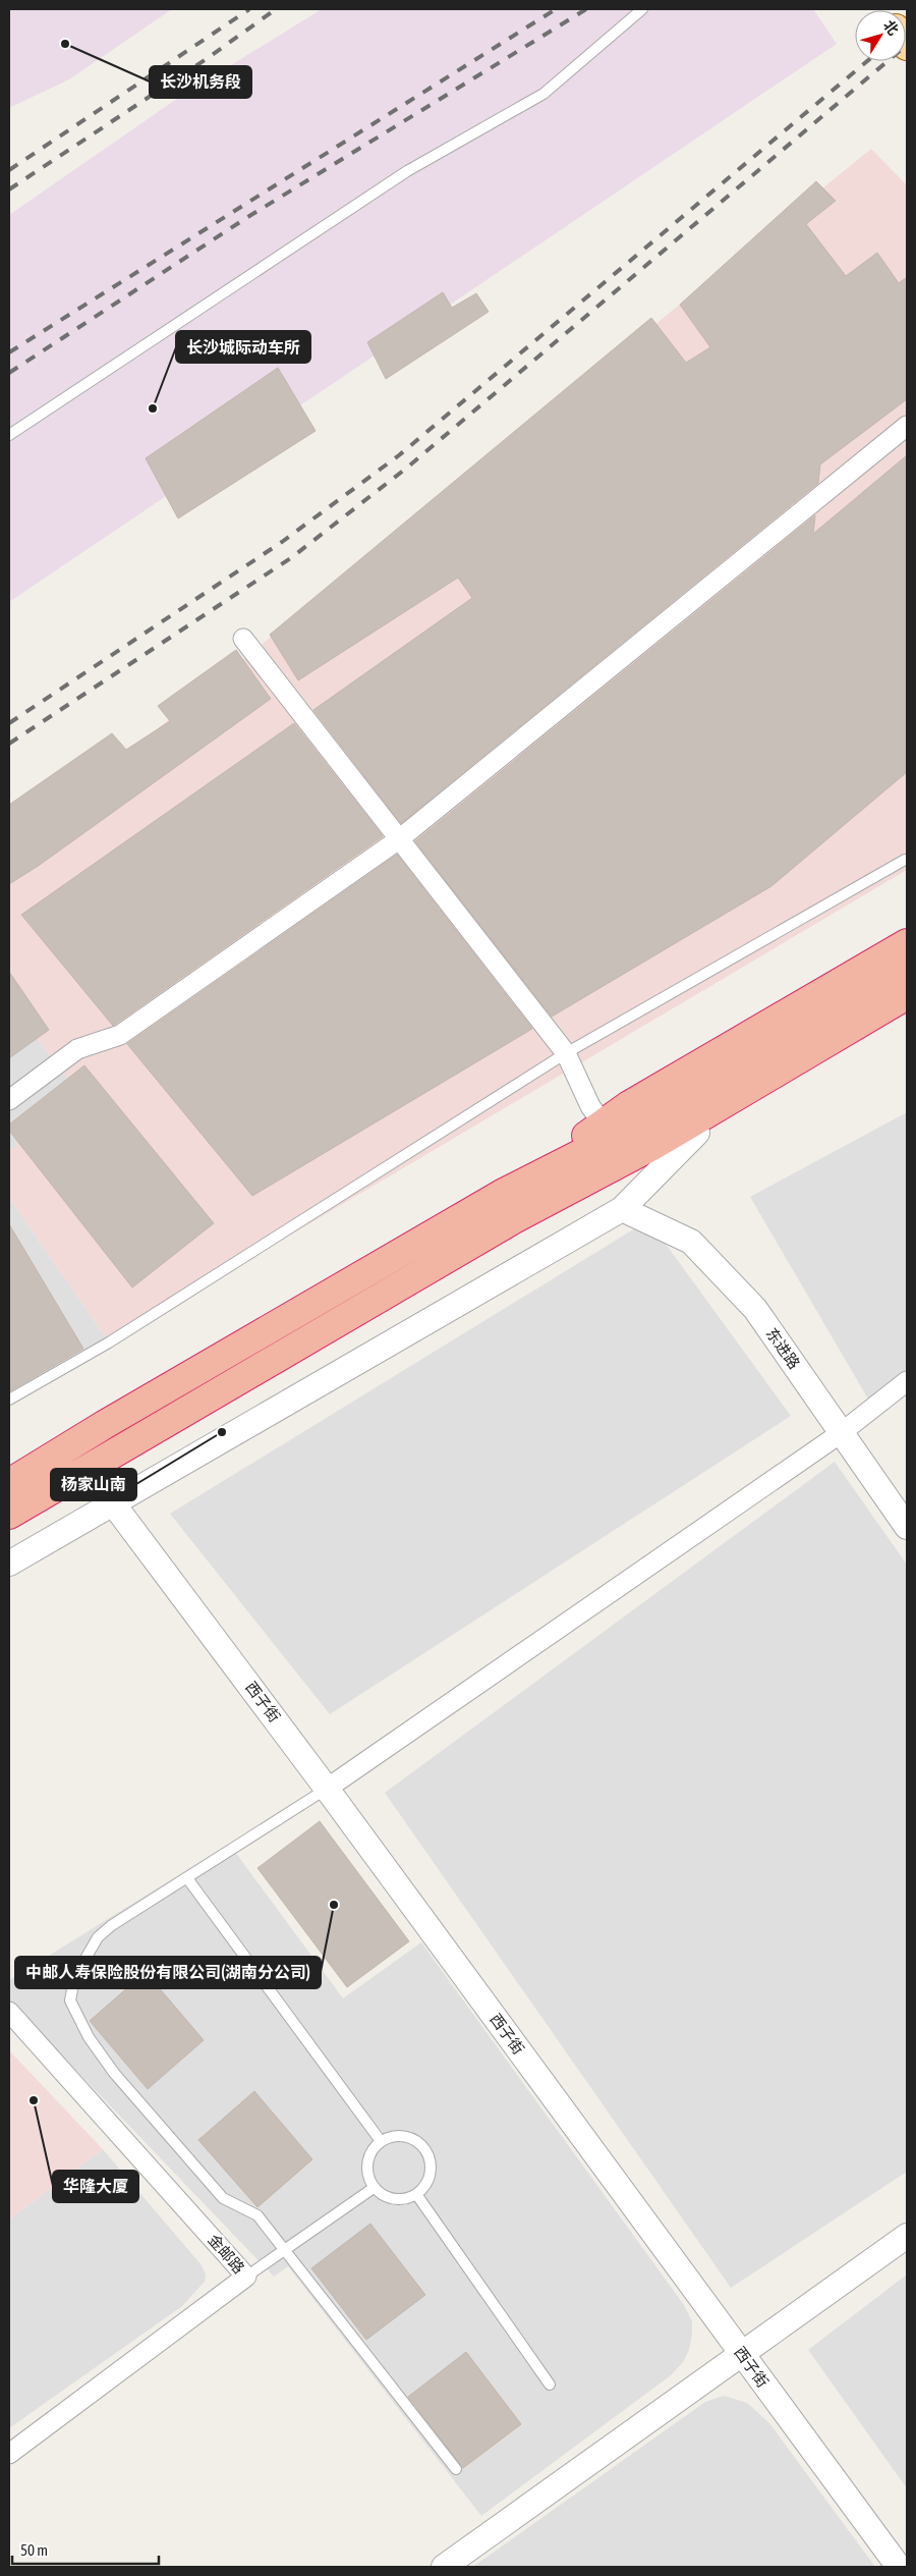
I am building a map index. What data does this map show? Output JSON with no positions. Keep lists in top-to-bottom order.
{
  "streets": {
    "street": ["东进路", "西子街", "金邮路"]
  },
  "places": [
    "长沙机务段",
    "长沙城际动车所",
    "杨家山南",
    "中邮人寿保险股份有限公司(湖南分公司)",
    "华隆大厦"
  ],
  "scale_bar": "50 m",
  "north": "top right"
}
